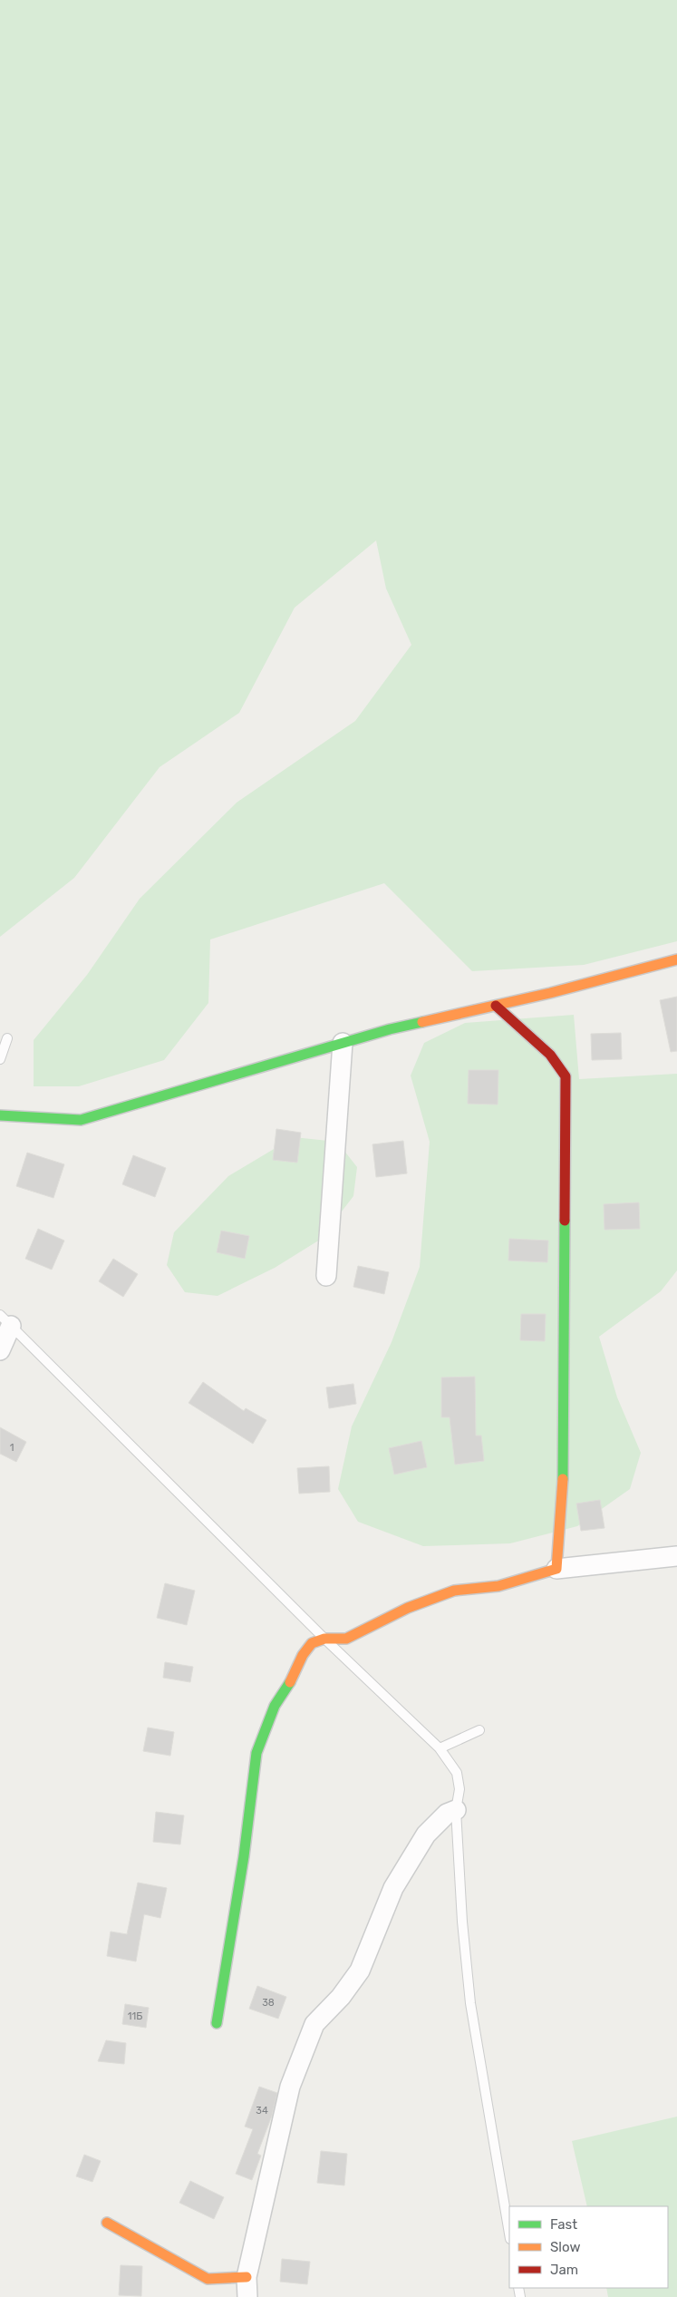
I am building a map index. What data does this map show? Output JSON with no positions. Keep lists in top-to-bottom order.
{
  "house_numbers": [
    "1",
    "38",
    "11Б",
    "34"
  ],
  "legend": ["Fast", "Slow", "Jam"]
}
